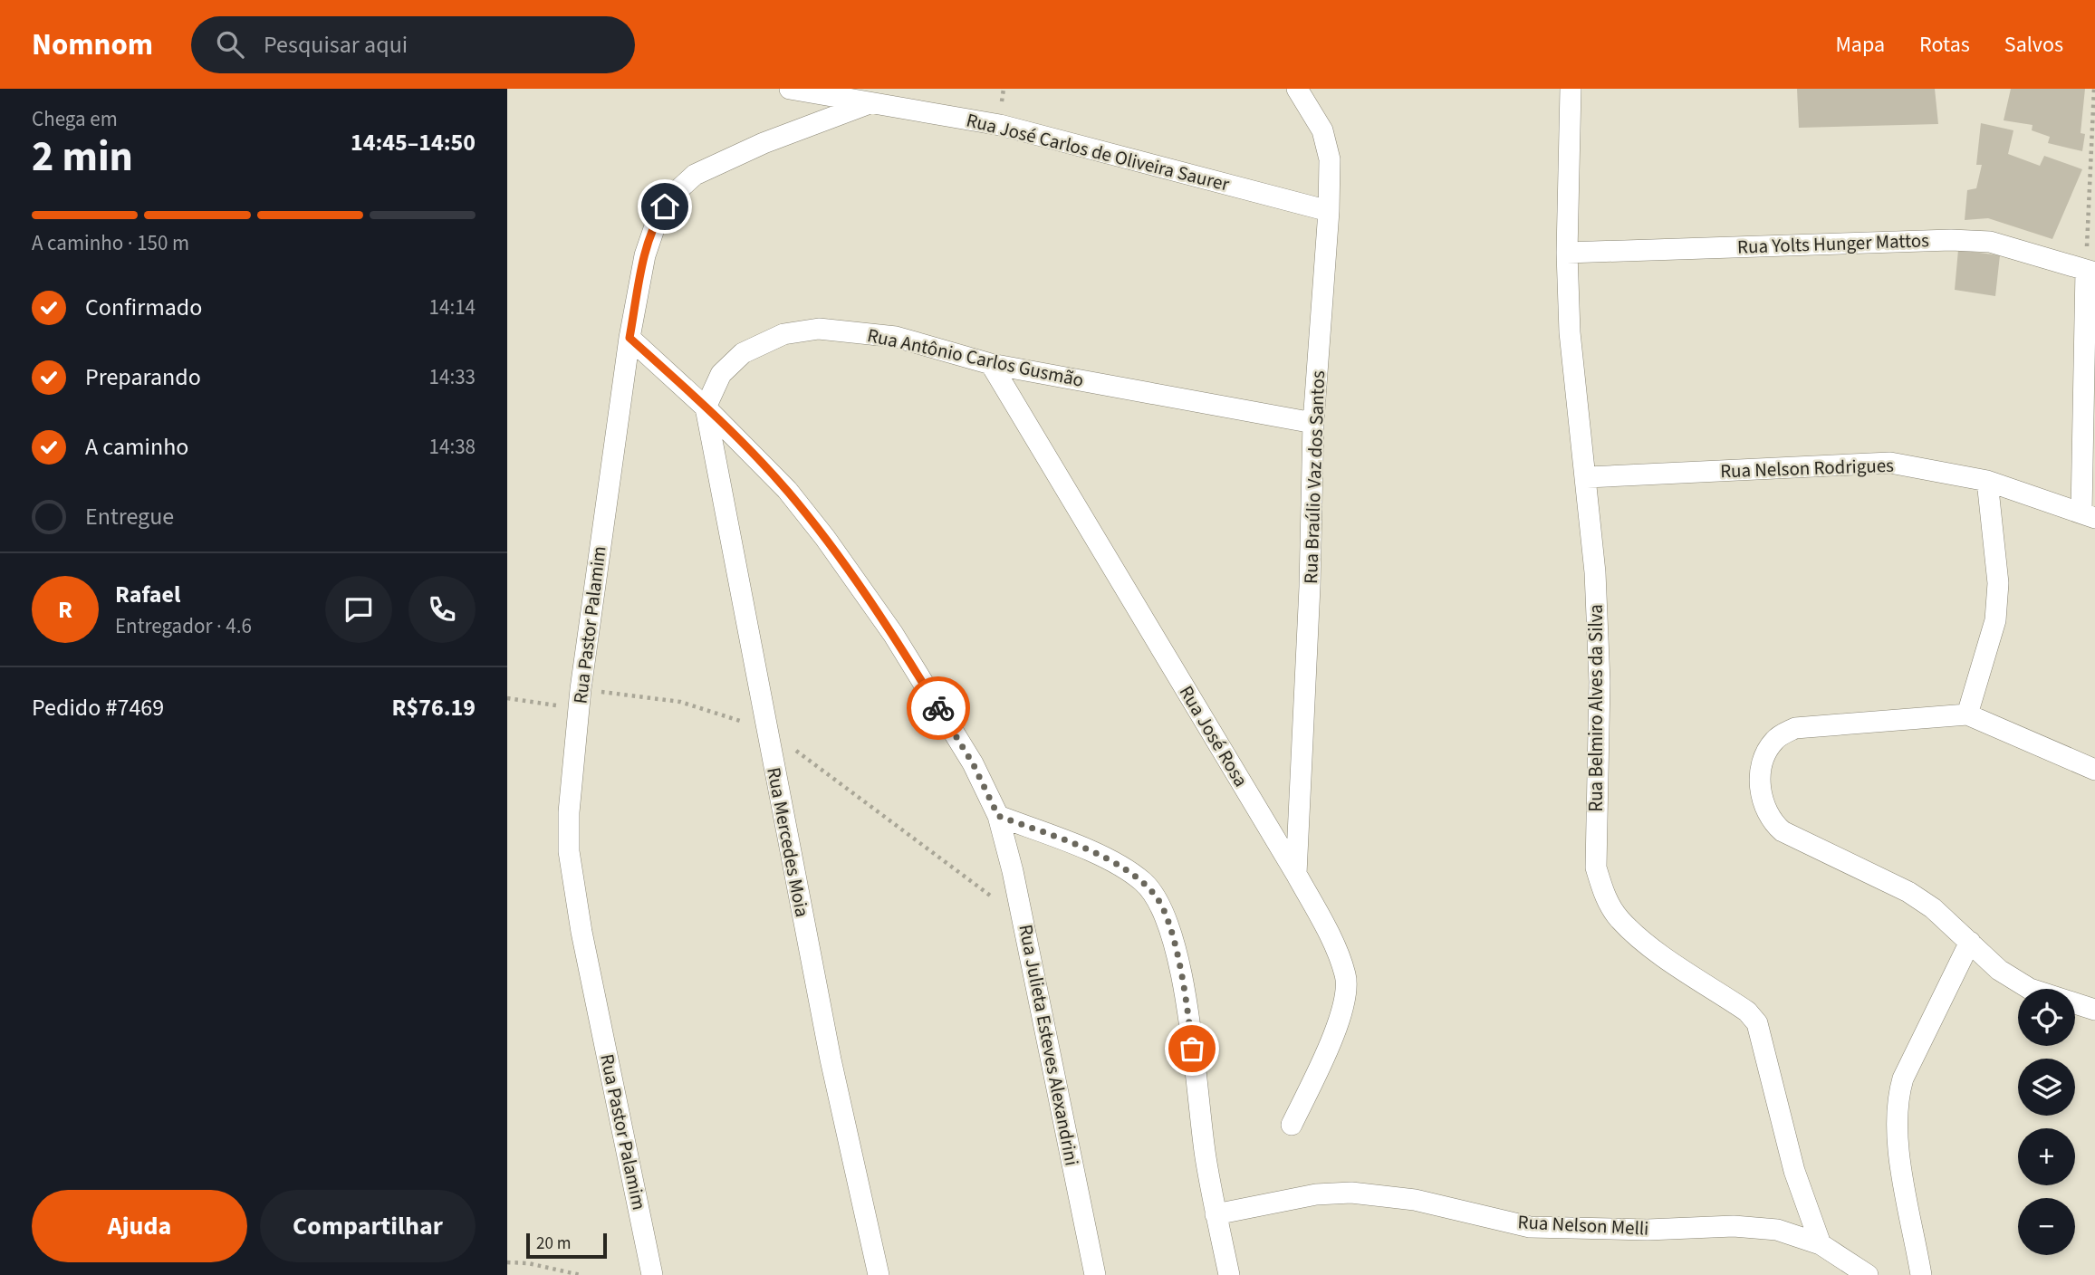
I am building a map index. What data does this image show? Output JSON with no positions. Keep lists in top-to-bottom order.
{
  "streets": {
    "street": [
      "Rua José Carlos de Oliveira Saurer",
      "Rua Yolts Hunger Mattos",
      "Rua Antônio Carlos Gusmão",
      "Rua Nelson Rodrigues",
      "Rua Braúlio Vaz dos Santos",
      "Rua Pastor Palamim",
      "Rua Belmiro Alves da Silva",
      "Rua José Rosa",
      "Rua Mercedes Moia",
      "Rua Julieta Esteves Alexandrini",
      "Rua Nelson Melli"
    ]
  },
  "crossings": [
    ["Rua José Carlos de Oliveira Saurer", "Rua Braúlio Vaz dos Santos"],
    ["Rua José Carlos de Oliveira Saurer", "Rua Pastor Palamim"],
    ["Rua Yolts Hunger Mattos", "Rua Belmiro Alves da Silva"],
    ["Rua Antônio Carlos Gusmão", "Rua Braúlio Vaz dos Santos"],
    ["Rua Antônio Carlos Gusmão", "Rua José Rosa"],
    ["Rua Antônio Carlos Gusmão", "Rua Mercedes Moia"],
    ["Rua Antônio Carlos Gusmão", "Rua Julieta Esteves Alexandrini"],
    ["Rua Nelson Rodrigues", "Rua Belmiro Alves da Silva"],
    ["Rua Braúlio Vaz dos Santos", "Rua José Rosa"],
    ["Rua Pastor Palamim", "Rua Julieta Esteves Alexandrini"],
    ["Rua Belmiro Alves da Silva", "Rua Nelson Melli"],
    ["Rua Mercedes Moia", "Rua Julieta Esteves Alexandrini"]
  ],
  "scale_bar": "20 m",
  "page": {
    "header": "Nomnom",
    "search": "Pesquisar aqui",
    "nav": ["Mapa", "Rotas", "Salvos"],
    "heading": ["2 min", "Chega em", "14:45–14:50"],
    "panel": [
      "Rafael",
      "Entregador · 4.6",
      "Pedido #7469",
      "R$76.19"
    ],
    "bar": "A caminho · 150 m",
    "list": [
      ["Confirmado", "14:14"],
      ["Preparando", "14:33"],
      ["A caminho", "14:38"],
      "Entregue"
    ],
    "round": "R",
    "map_buttons": ["+", "−"],
    "buttons": ["Ajuda", "Compartilhar"],
    "scale": "20 m"
  }
}
